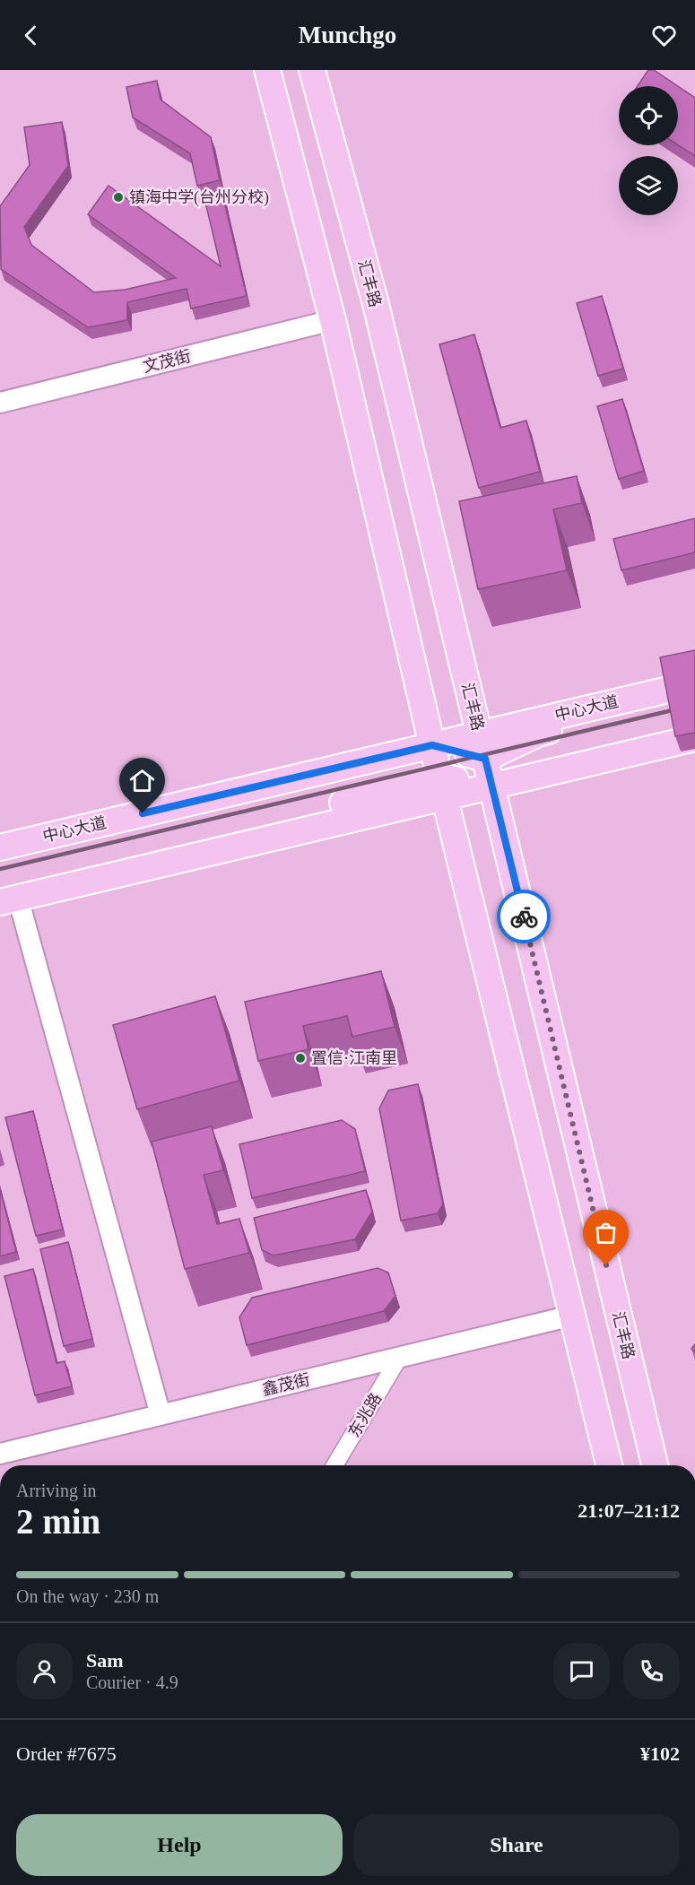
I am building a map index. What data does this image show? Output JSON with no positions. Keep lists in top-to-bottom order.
{
  "streets": {
    "main road": ["汇丰路", "中心大道"],
    "street": ["文茂街", "鑫茂街", "东兆路"]
  },
  "crossings": [
    ["汇丰路", "中心大道"],
    ["鑫茂街", "东兆路"]
  ],
  "places": ["镇海中学(台州分校)", "置信·江南里"],
  "page": {
    "header": "Munchgo",
    "heading": ["2 min", "Arriving in", "21:07–21:12"],
    "panel": [
      "Sam",
      "Courier · 4.9",
      "Order #7675",
      "¥102"
    ],
    "bar": "On the way · 230 m",
    "buttons": ["Help", "Share"]
  }
}
